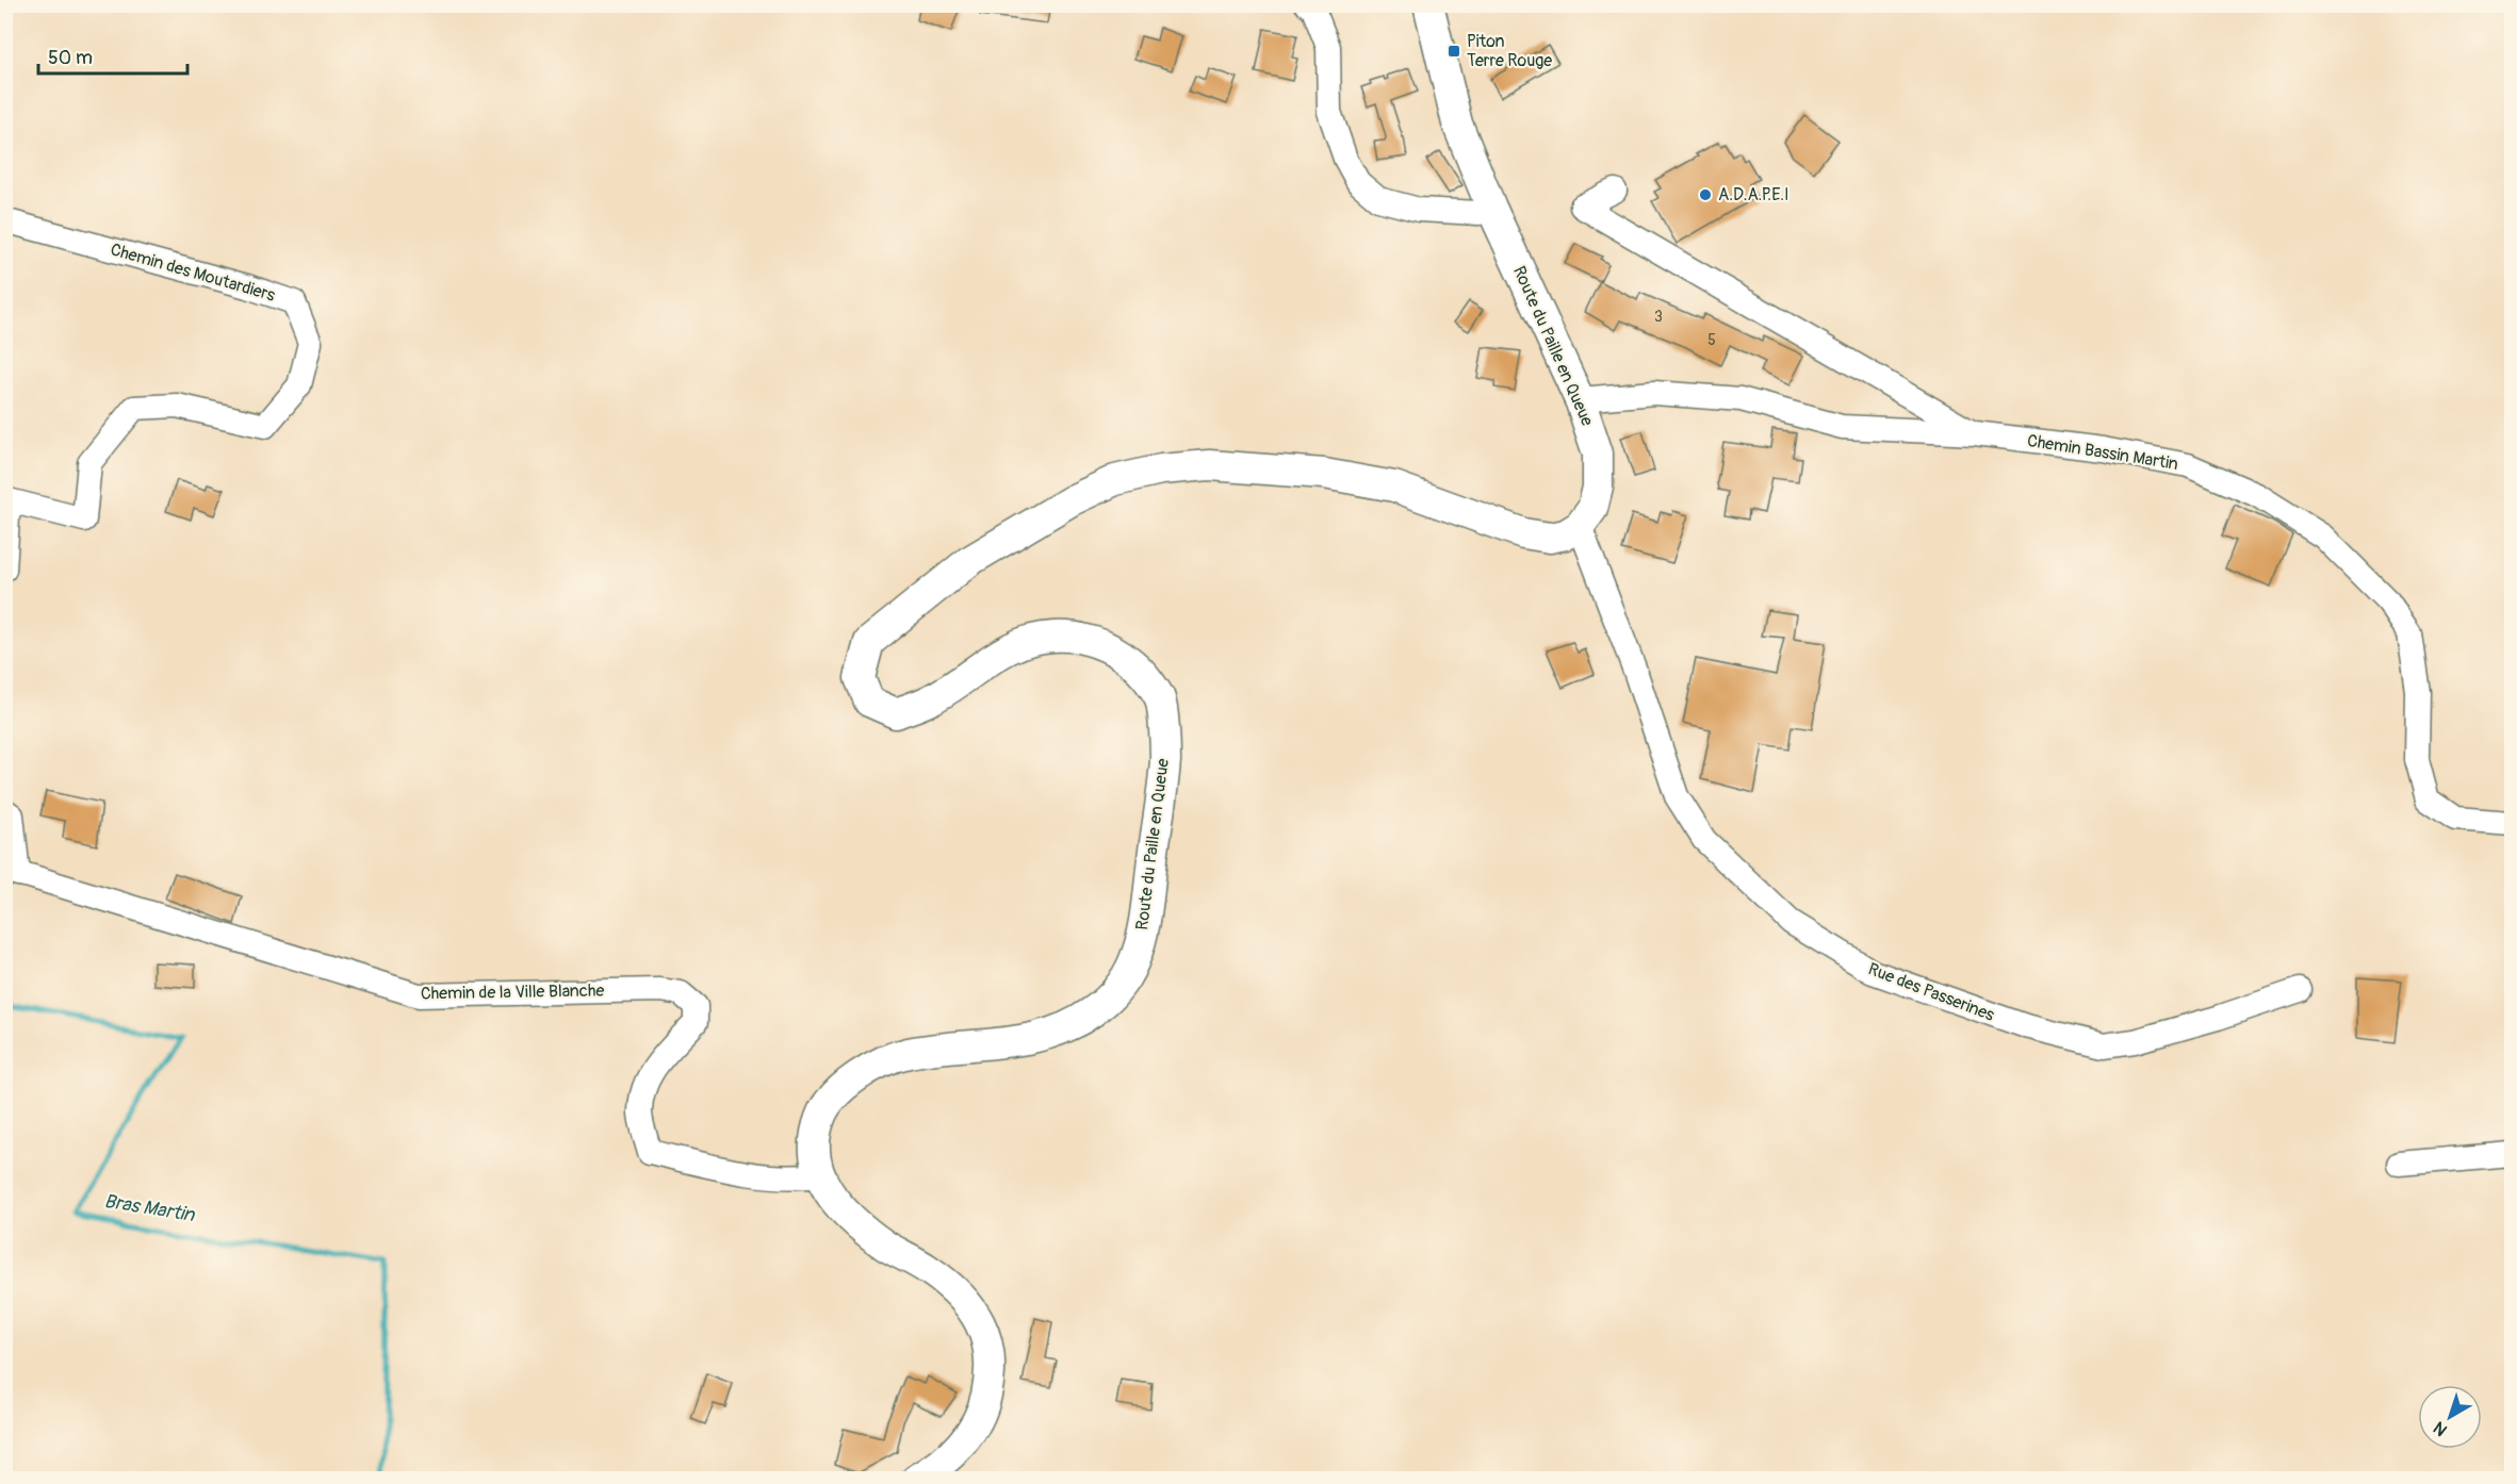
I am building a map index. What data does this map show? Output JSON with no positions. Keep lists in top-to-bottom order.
{
  "streets": {
    "main road": ["Route du Paille en Queue"],
    "street": [
      "Chemin des Moutardiers",
      "Chemin Bassin Martin",
      "Chemin de la Ville Blanche",
      "Rue des Passerines"
    ]
  },
  "crossings": [
    ["Route du Paille en Queue", "Chemin Bassin Martin"],
    ["Route du Paille en Queue", "Chemin de la Ville Blanche"],
    ["Route du Paille en Queue", "Rue des Passerines"]
  ],
  "water": ["Bras Martin"],
  "places": {
    "transit": ["Piton Terre Rouge"],
    "other": ["A.D.A.P.E.I"]
  },
  "house_numbers": ["3", "5"],
  "scale_bar": "50 m",
  "north": "bottom left"
}
